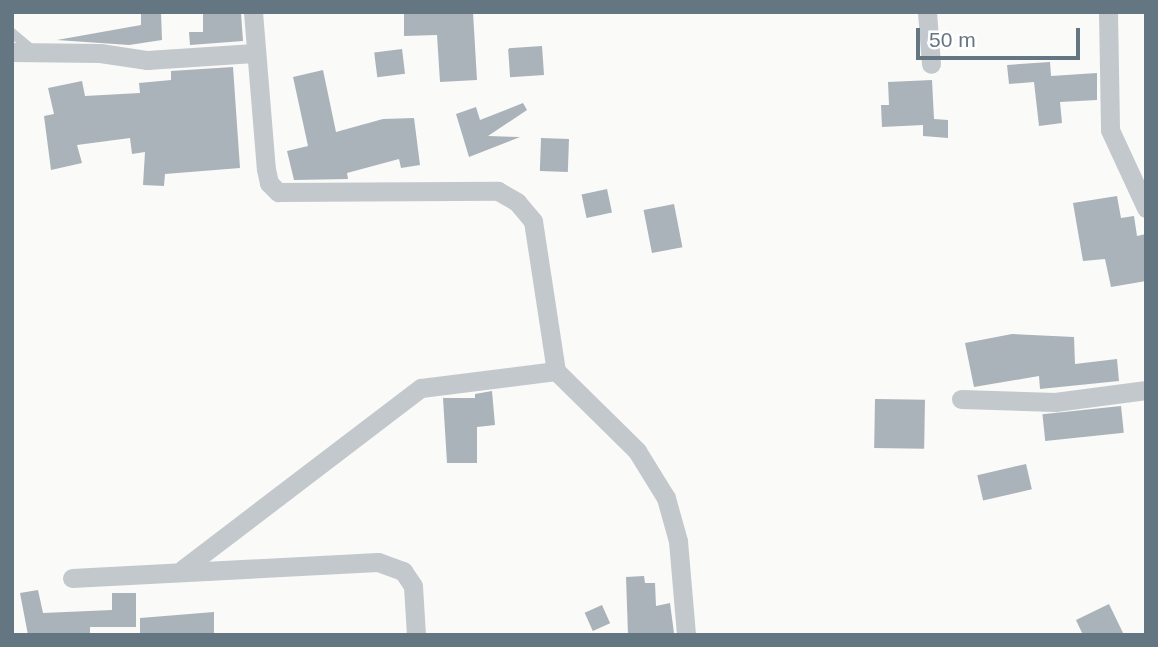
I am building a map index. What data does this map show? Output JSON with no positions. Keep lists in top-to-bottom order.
{
  "scale_bar": "50 m"
}
